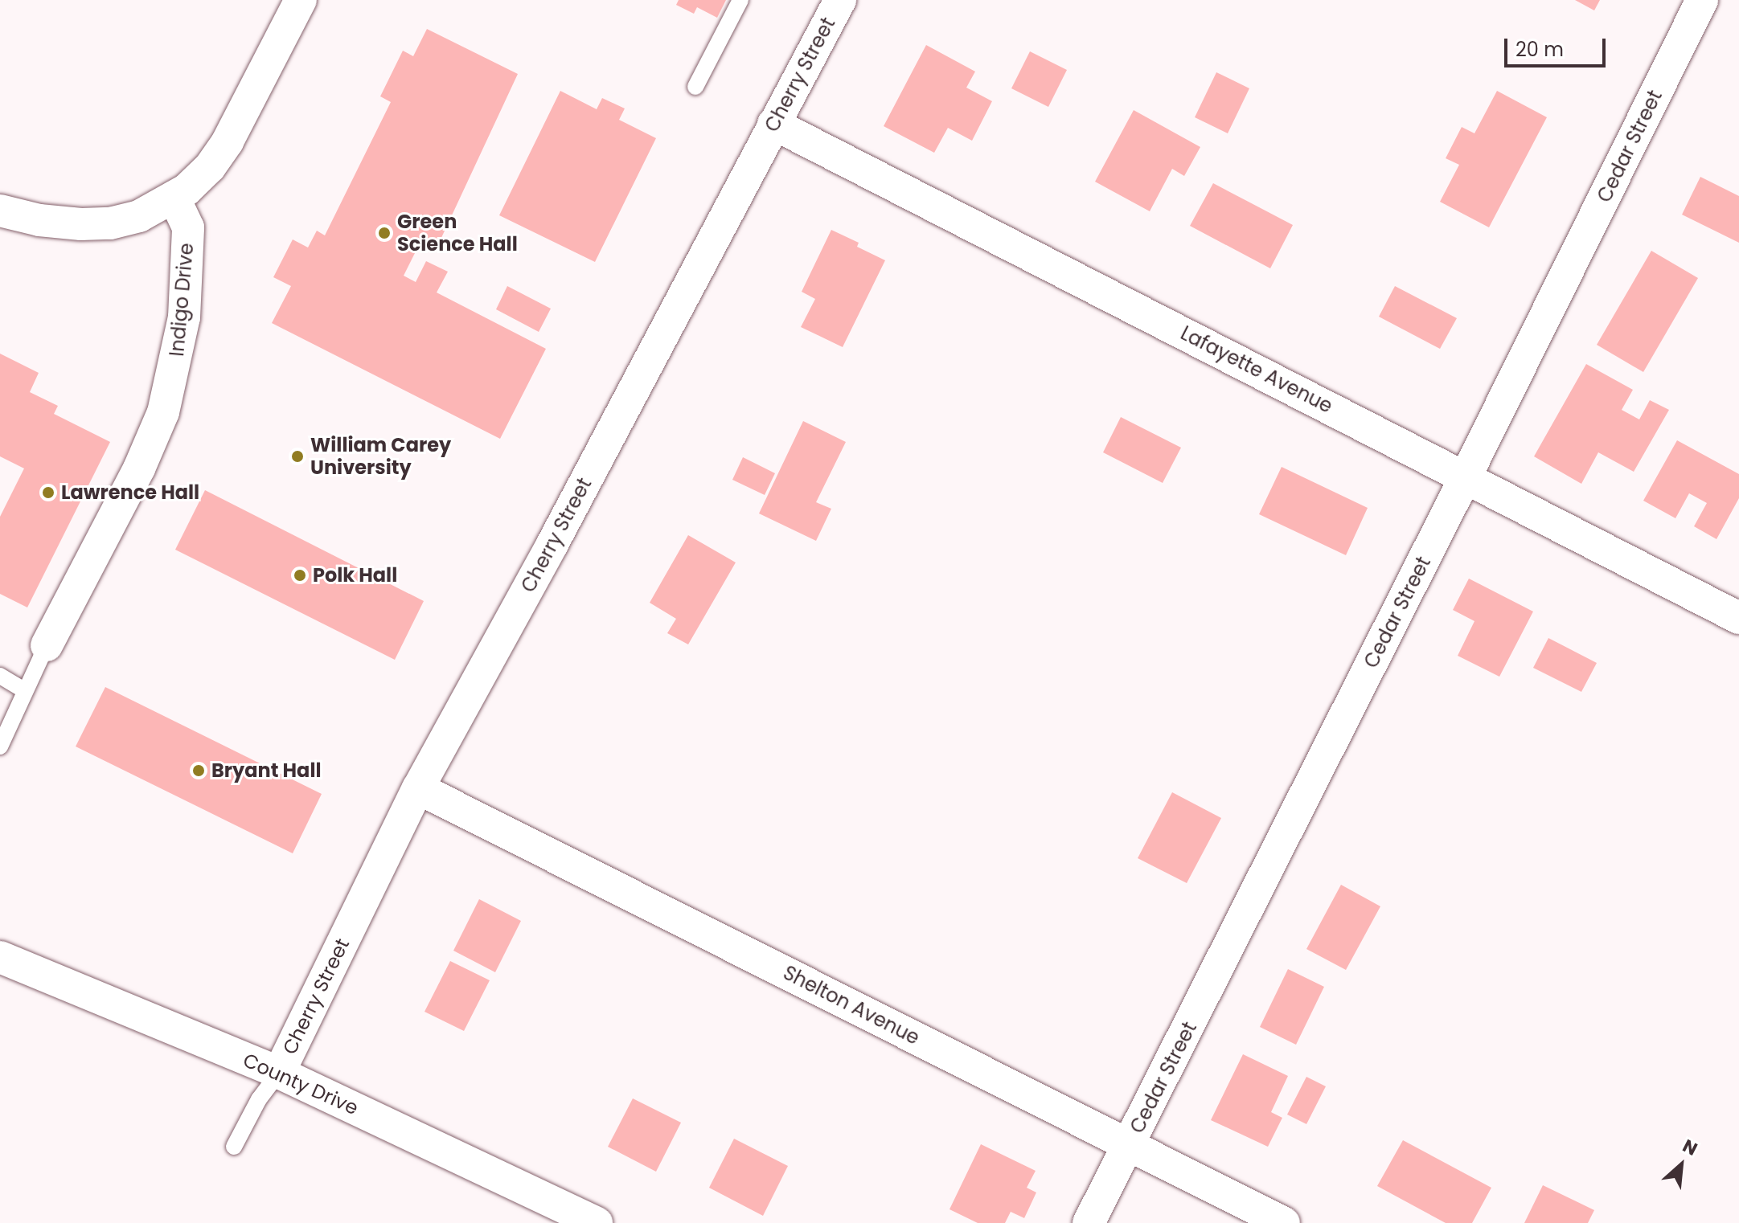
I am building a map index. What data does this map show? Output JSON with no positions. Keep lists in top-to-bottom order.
{
  "streets": {
    "street": [
      "Cherry Street",
      "Cedar Street",
      "Indigo Drive",
      "Lafayette Avenue",
      "Shelton Avenue",
      "County Drive"
    ]
  },
  "crossings": [
    ["Cherry Street", "Lafayette Avenue"],
    ["Cherry Street", "Shelton Avenue"],
    ["Cherry Street", "County Drive"],
    ["Cedar Street", "Lafayette Avenue"],
    ["Cedar Street", "Shelton Avenue"]
  ],
  "places": [
    "Green Science Hall",
    "William Carey University",
    "Lawrence Hall",
    "Polk Hall",
    "Bryant Hall"
  ],
  "scale_bar": "20 m",
  "north": "top right"
}
